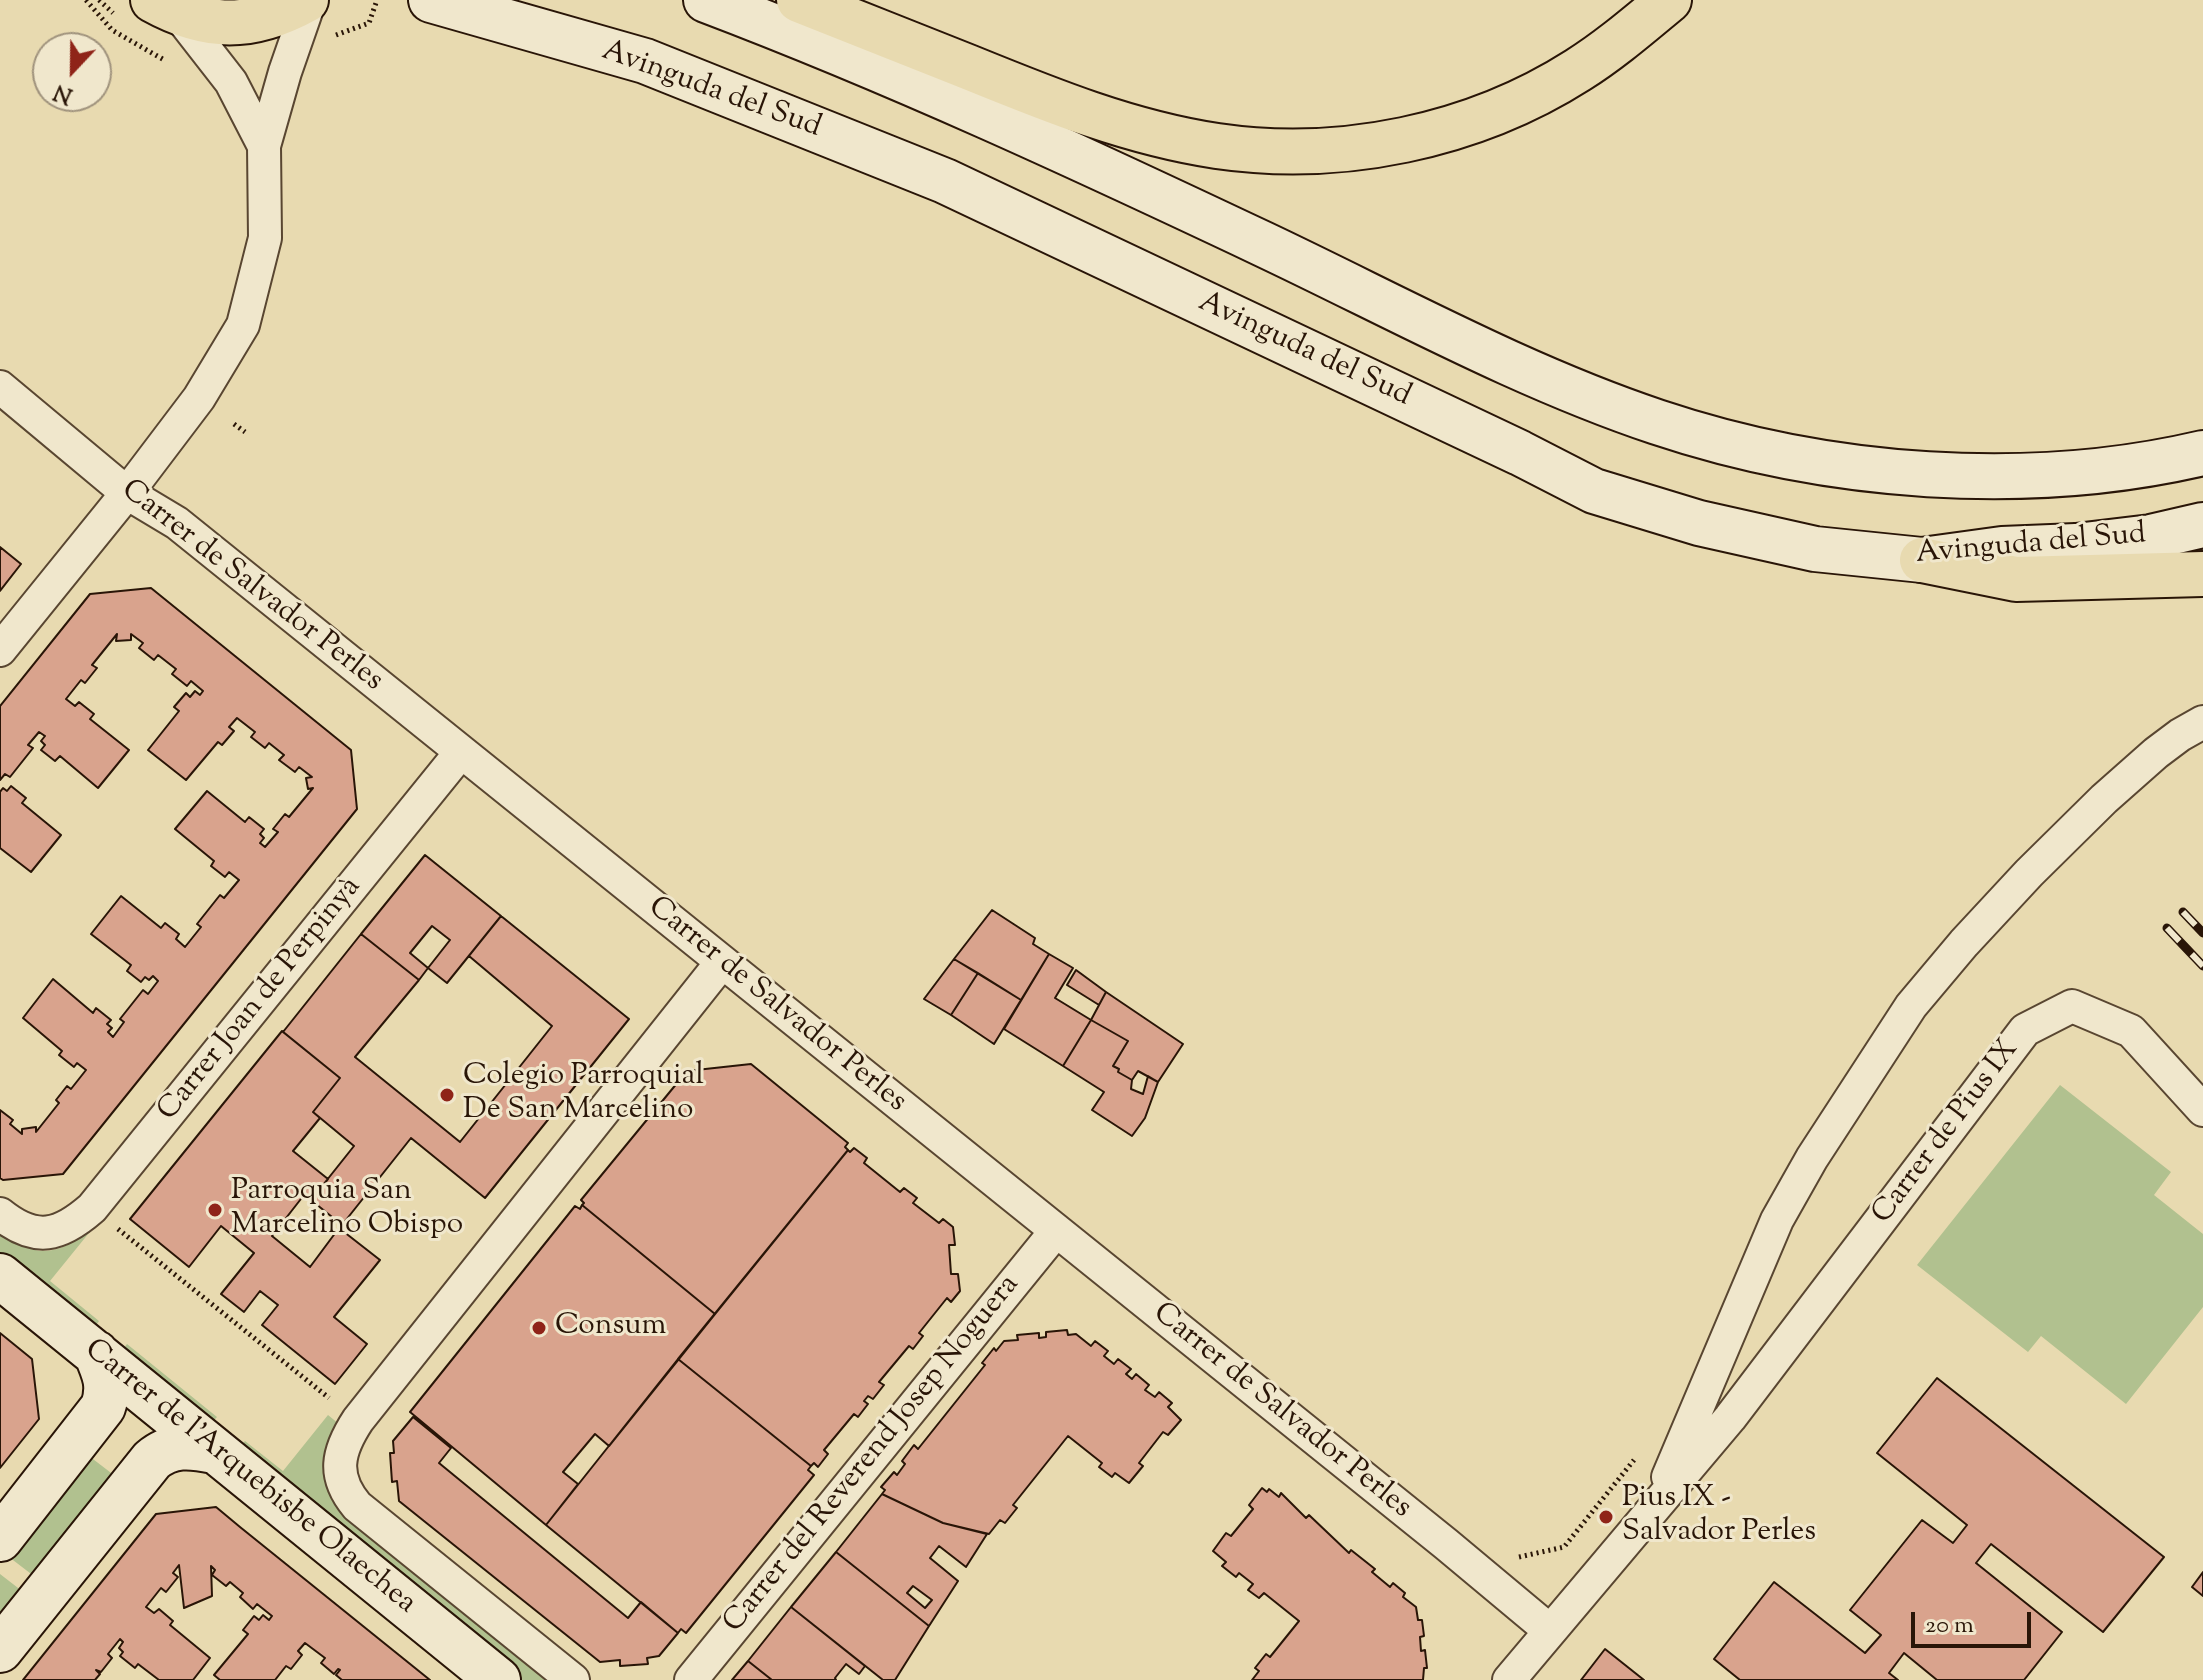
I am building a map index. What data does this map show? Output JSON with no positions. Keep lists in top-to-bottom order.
{
  "streets": {
    "main road": ["Avinguda del Sud", "Carrer de l'Arquebisbe Olaechea"],
    "street": [
      "Carrer de Salvador Perles",
      "Carrer Joan de Perpinyà",
      "Carrer de Pius IX",
      "Carrer del Reverend Josep Noguera"
    ]
  },
  "crossings": [
    ["Carrer de Salvador Perles", "Carrer Joan de Perpinyà"],
    ["Carrer de Salvador Perles", "Carrer de Pius IX"],
    ["Carrer de Salvador Perles", "Carrer del Reverend Josep Noguera"]
  ],
  "places": [
    "Colegio Parroquial De San Marcelino",
    "Parroquia San Marcelino Obispo",
    "Consum",
    "Pius IX - Salvador Perles"
  ],
  "scale_bar": "20 m",
  "north": "bottom"
}
